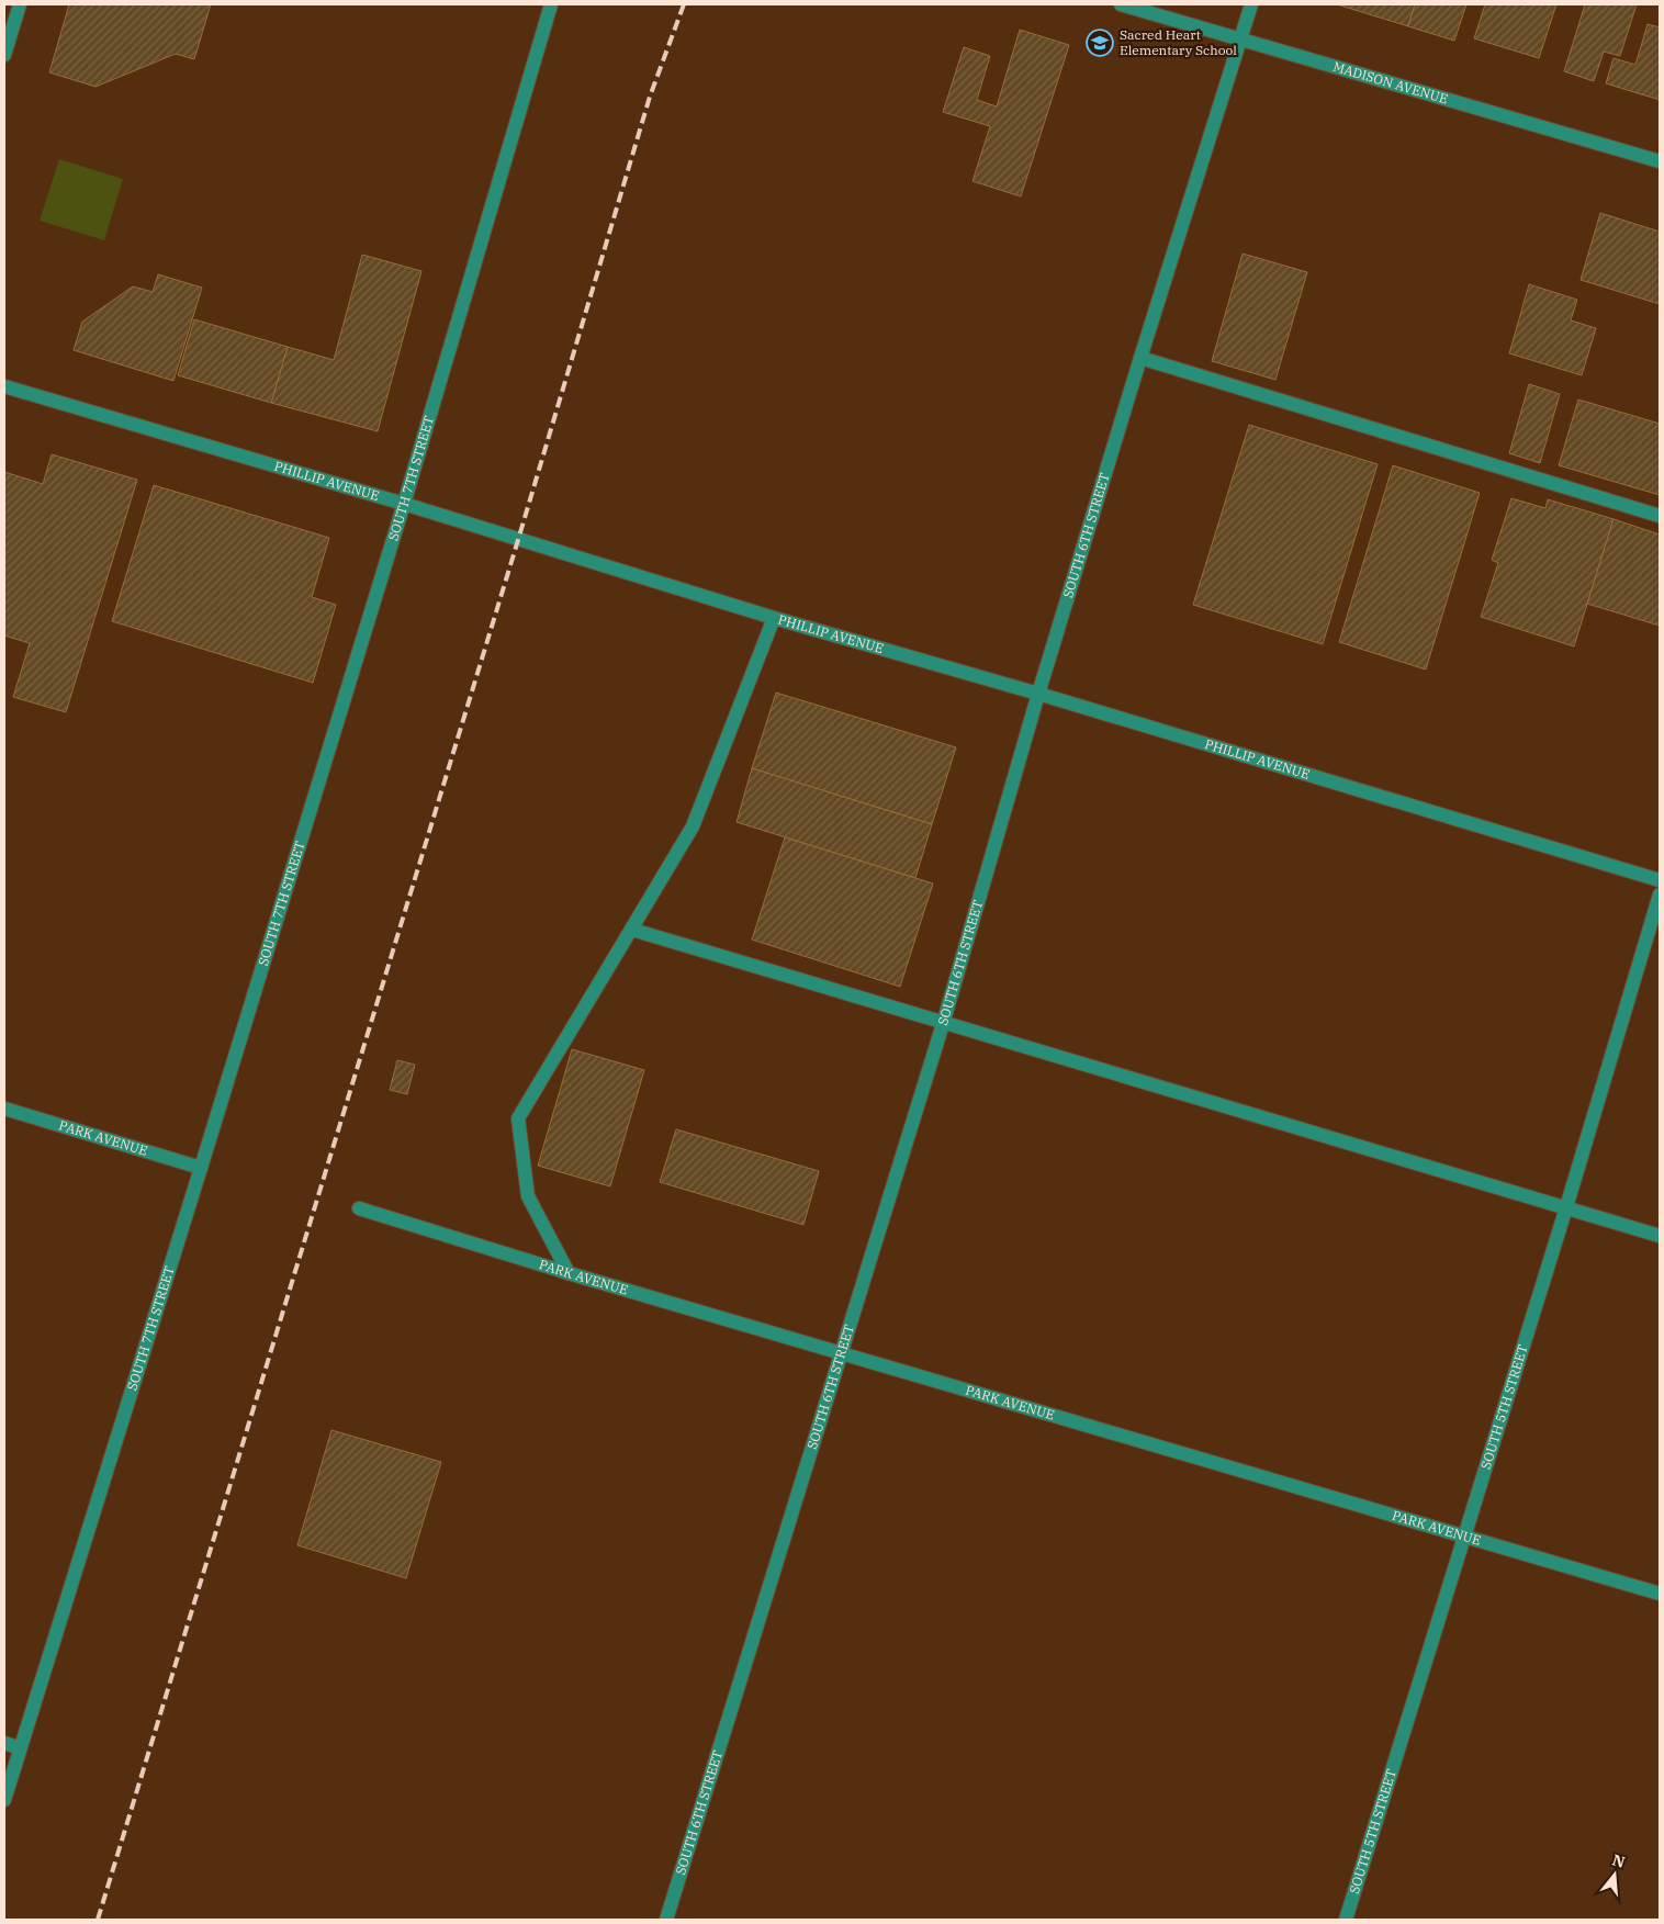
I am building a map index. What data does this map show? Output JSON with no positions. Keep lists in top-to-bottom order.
{
  "streets": {
    "street": [
      "MADISON AVENUE",
      "SOUTH 7TH STREET",
      "PHILLIP AVENUE",
      "SOUTH 6TH STREET",
      "PARK AVENUE",
      "SOUTH 5TH STREET"
    ]
  },
  "crossings": [
    ["MADISON AVENUE", "SOUTH 6TH STREET"],
    ["SOUTH 7TH STREET", "PHILLIP AVENUE"],
    ["SOUTH 7TH STREET", "PARK AVENUE"],
    ["PHILLIP AVENUE", "SOUTH 6TH STREET"],
    ["SOUTH 6TH STREET", "PARK AVENUE"],
    ["PARK AVENUE", "SOUTH 5TH STREET"]
  ],
  "places": {
    "school or university": ["Sacred Heart Elementary School"]
  },
  "north": "top"
}
